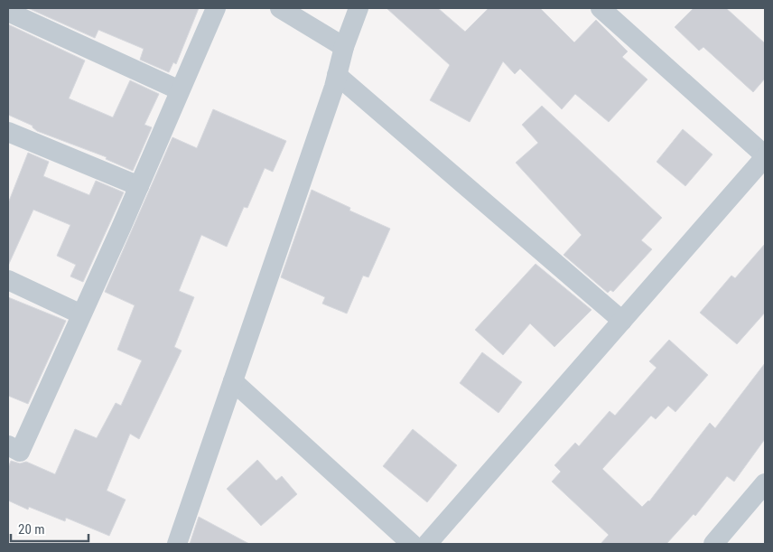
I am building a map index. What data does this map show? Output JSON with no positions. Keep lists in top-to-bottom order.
{
  "scale_bar": "20 m"
}
